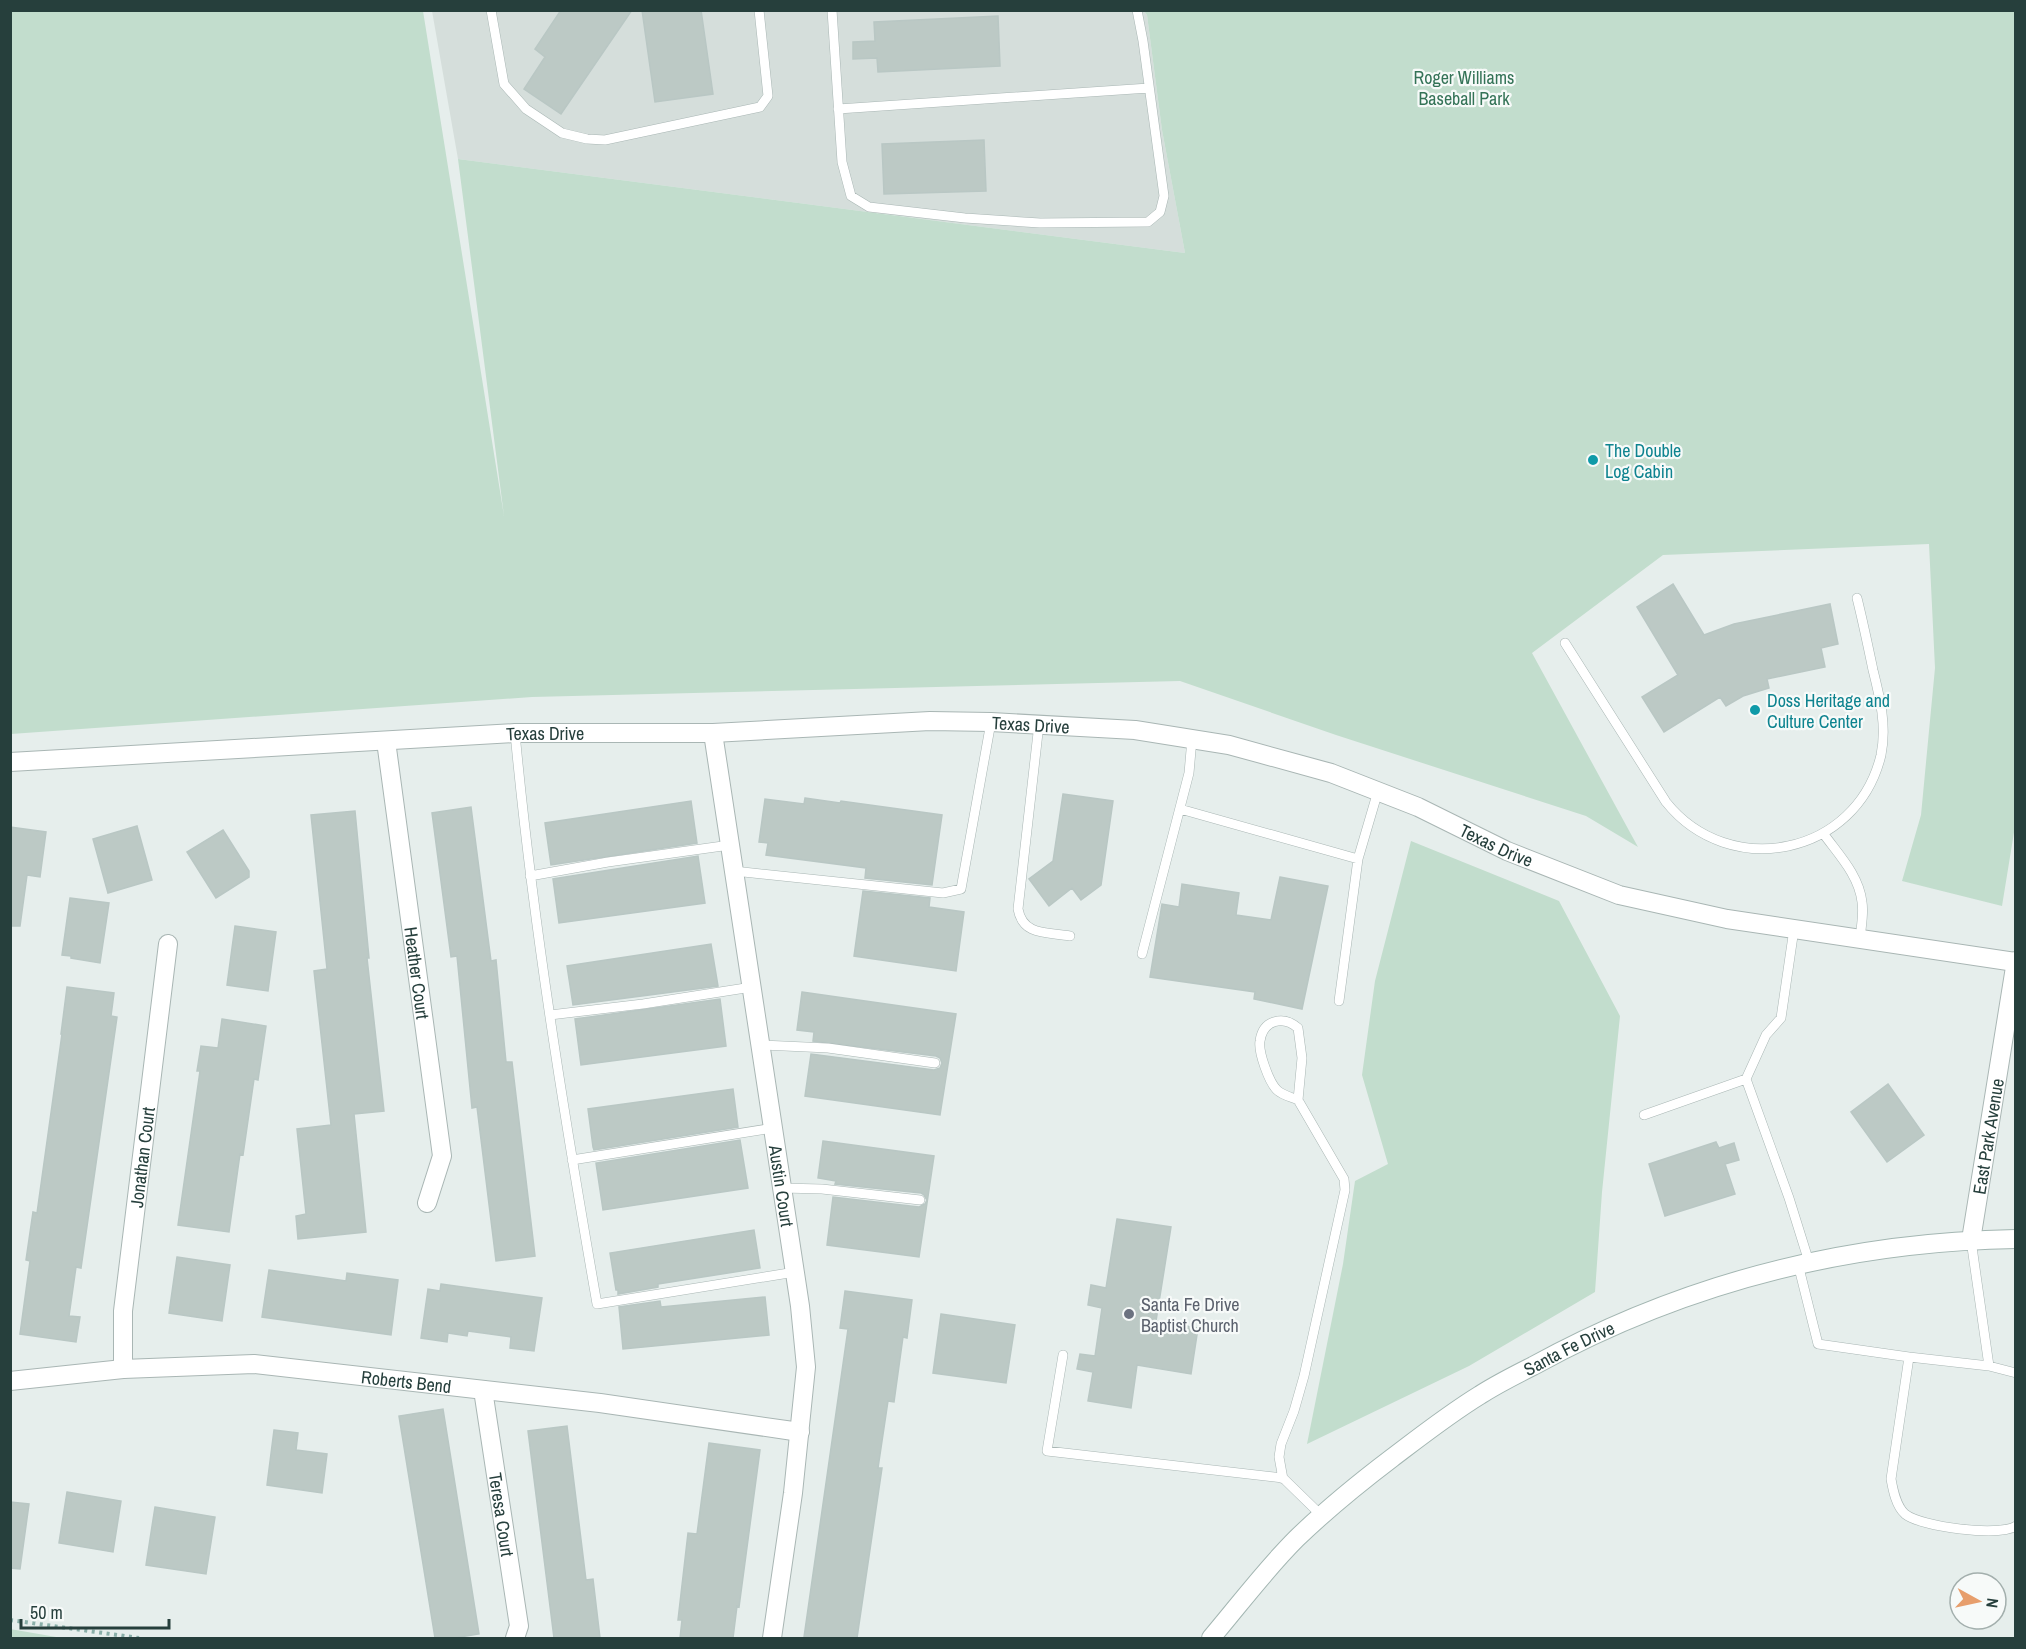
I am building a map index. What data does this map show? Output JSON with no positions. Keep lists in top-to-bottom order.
{
  "streets": {
    "street": [
      "Texas Drive",
      "Heather Court",
      "East Park Avenue",
      "Jonathan Court",
      "Austin Court",
      "Santa Fe Drive",
      "Roberts Bend",
      "Teresa Court"
    ]
  },
  "crossings": [
    ["Texas Drive", "Heather Court"],
    ["Texas Drive", "East Park Avenue"],
    ["Texas Drive", "Austin Court"],
    ["East Park Avenue", "Santa Fe Drive"],
    ["Jonathan Court", "Roberts Bend"],
    ["Austin Court", "Roberts Bend"],
    ["Roberts Bend", "Teresa Court"]
  ],
  "parks": ["Roger Williams Baseball Park"],
  "places": ["The Double Log Cabin", "Doss Heritage and Culture Center", "Santa Fe Drive Baptist Church"],
  "scale_bar": "50 m",
  "north": "right"
}
